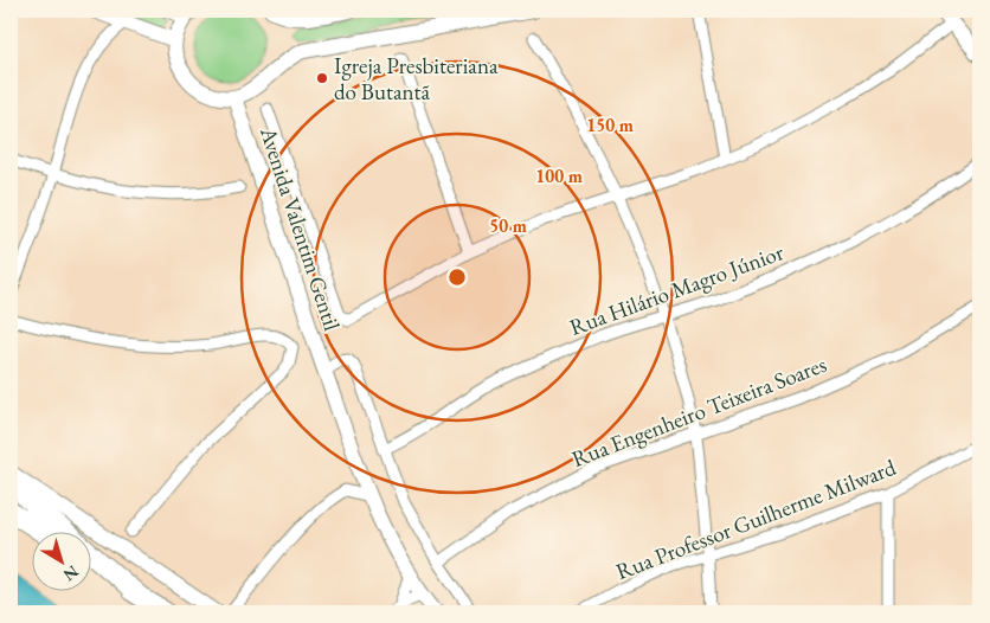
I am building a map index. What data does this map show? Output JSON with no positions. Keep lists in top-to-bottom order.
{
  "streets": {
    "main road": ["Avenida Valentim Gentil"],
    "street": ["Rua Hilário Magro Júnior", "Rua Engenheiro Teixeira Soares", "Rua Professor Guilherme Milward"]
  },
  "crossings": [
    ["Avenida Valentim Gentil", "Rua Hilário Magro Júnior"],
    ["Avenida Valentim Gentil", "Rua Engenheiro Teixeira Soares"]
  ],
  "places": ["Igreja Presbiteriana do Butantã"],
  "north": "bottom right",
  "rings": ["150 m", "100 m", "50 m"]
}
